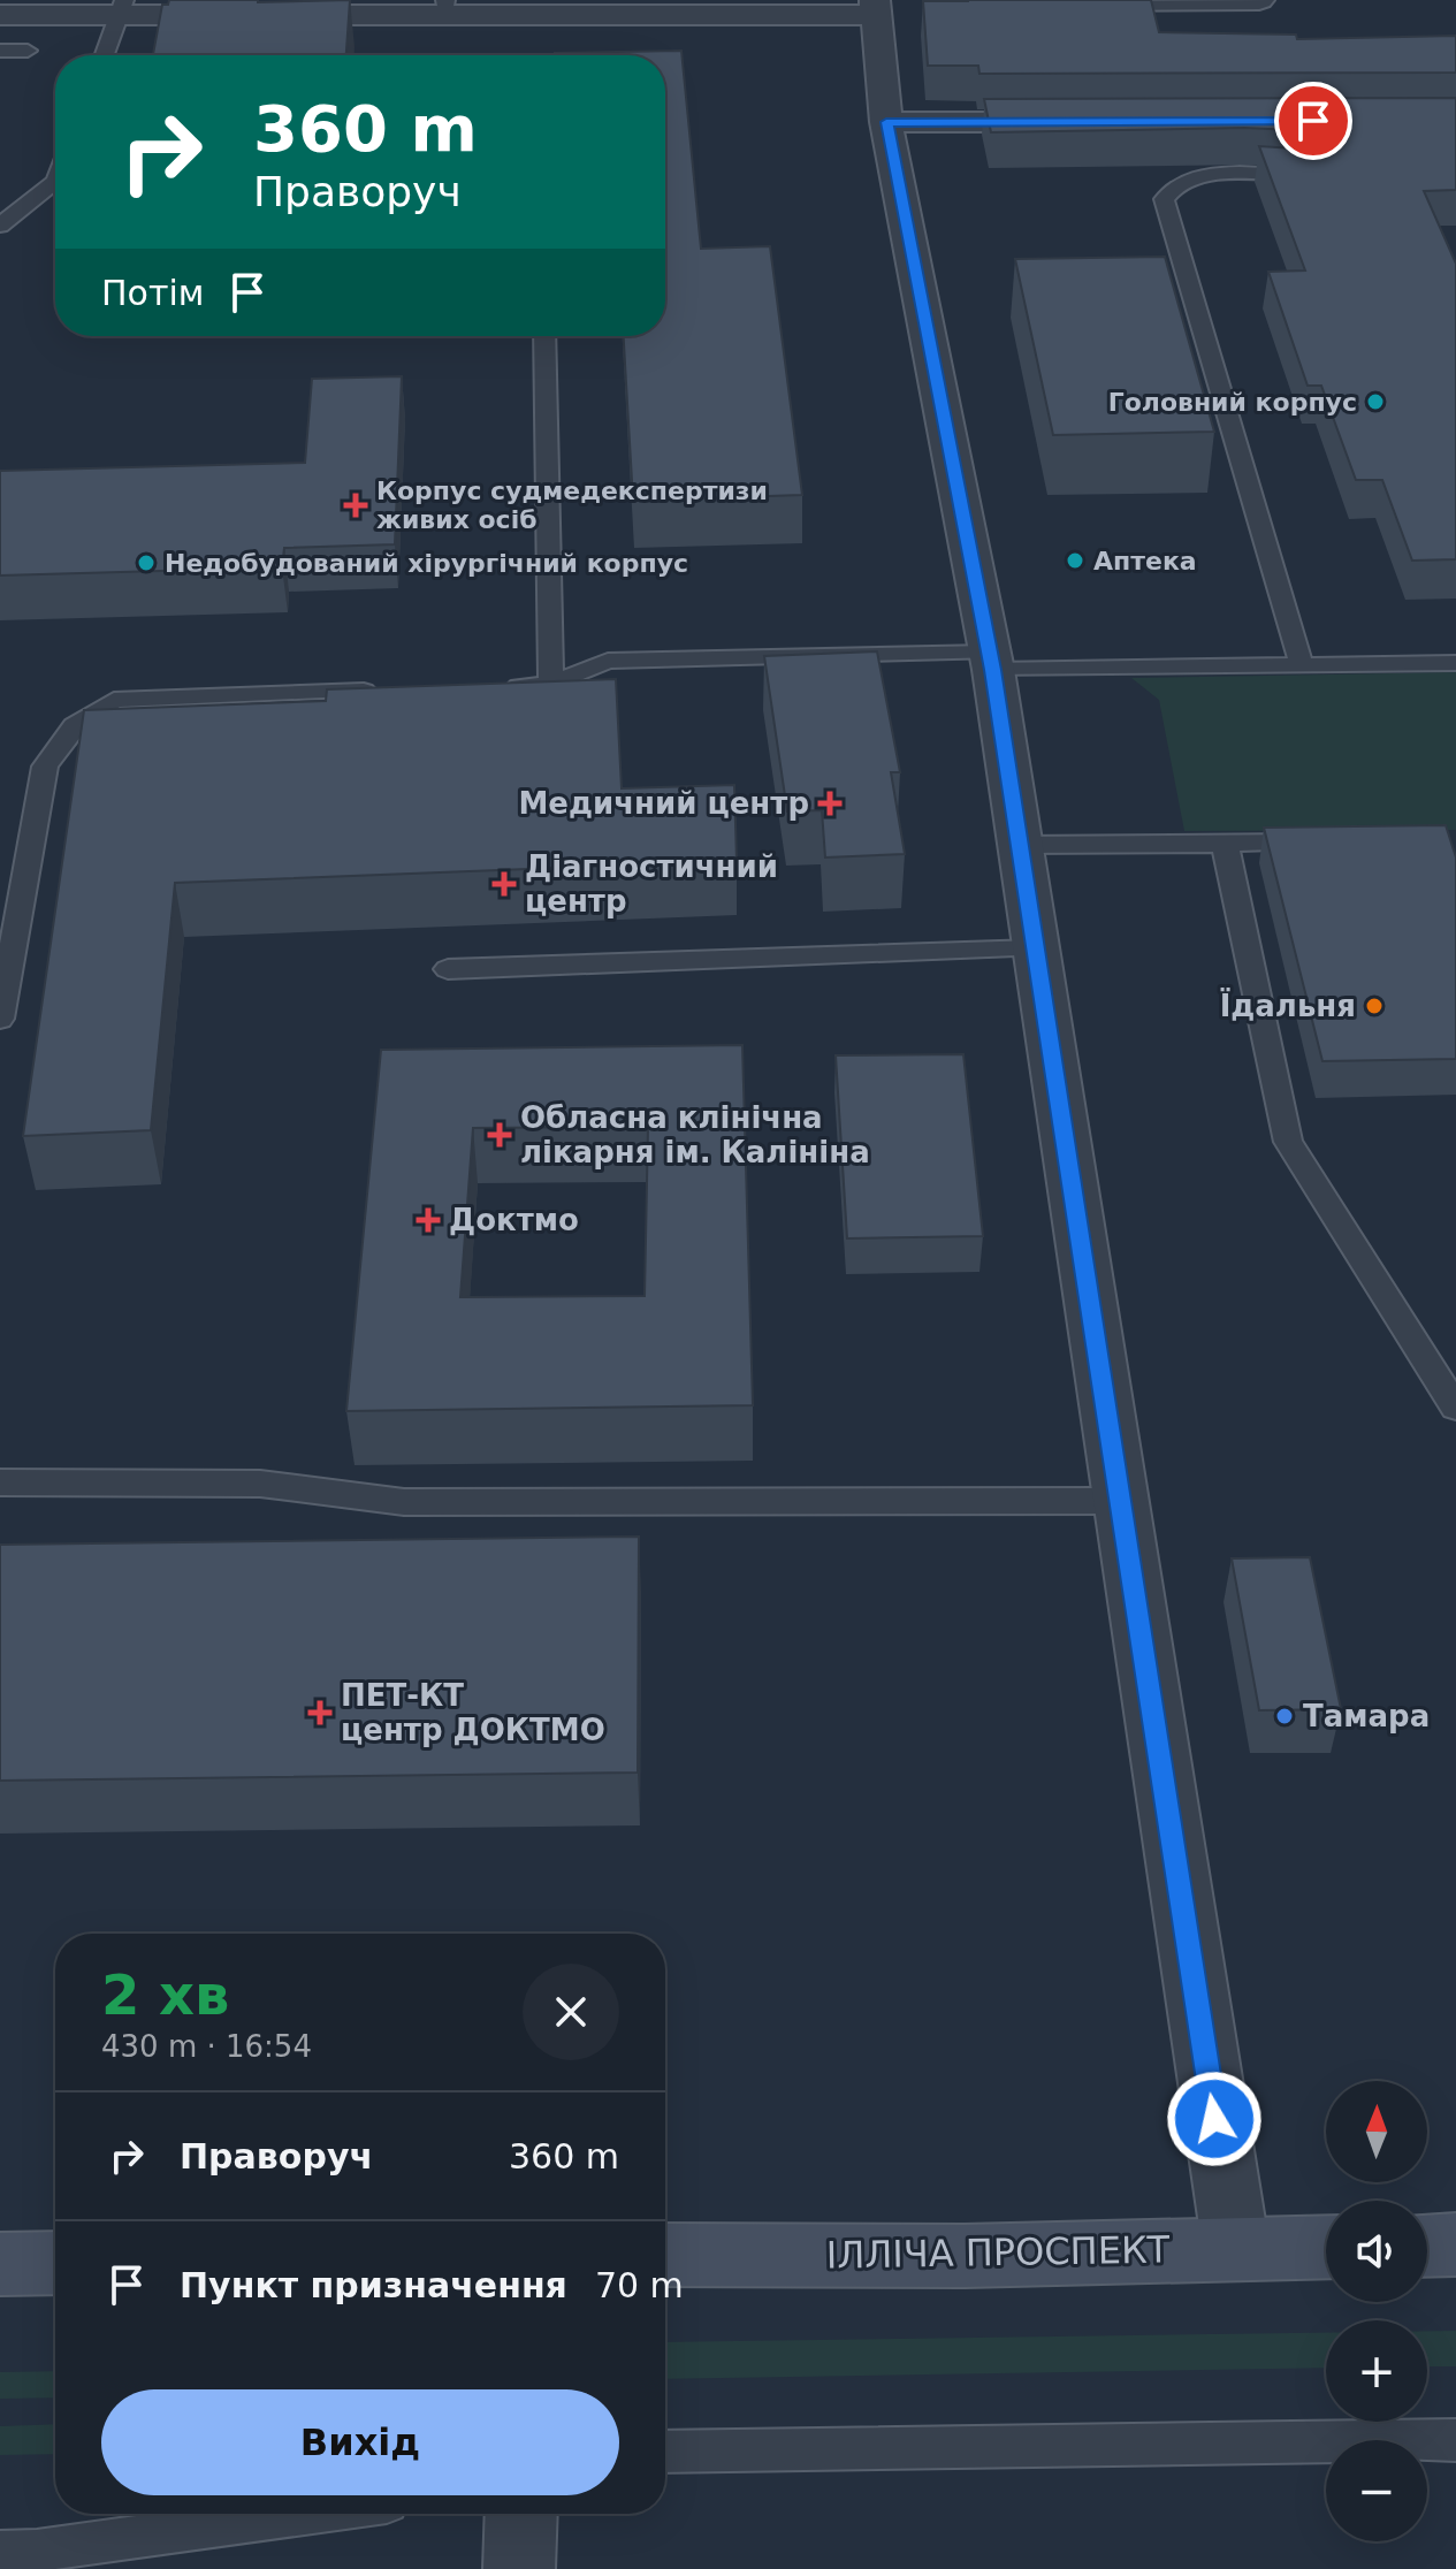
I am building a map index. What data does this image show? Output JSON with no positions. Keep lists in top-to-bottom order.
{
  "streets": {
    "main road": ["ІЛЛІЧА ПРОСПЕКТ"]
  },
  "places": {
    "other": [
      "Головний корпус",
      "Аптека",
      "Недобудований хірургічний корпус",
      "Їдальня",
      "Тамара"
    ],
    "health": [
      "Корпус судмедекспертизи живих осіб",
      "Медичний центр",
      "Діагностичний центр",
      "Обласна клінічна лікарня ім. Калініна",
      "Доктмо",
      "ПЕТ-КТ центр ДОКТМО"
    ]
  },
  "north": "top",
  "page": {
    "turn": ["360 m", "Праворуч"],
    "then": "Потім",
    "heading": ["2 хв", "430 m · 16:54"],
    "map_buttons": ["+", "−"],
    "list": [
      {
        "name": "Праворуч",
        "value": "360 m"
      },
      {
        "name": "Пункт призначення",
        "value": "70 m"
      }
    ],
    "buttons": "Вихід"
  }
}
